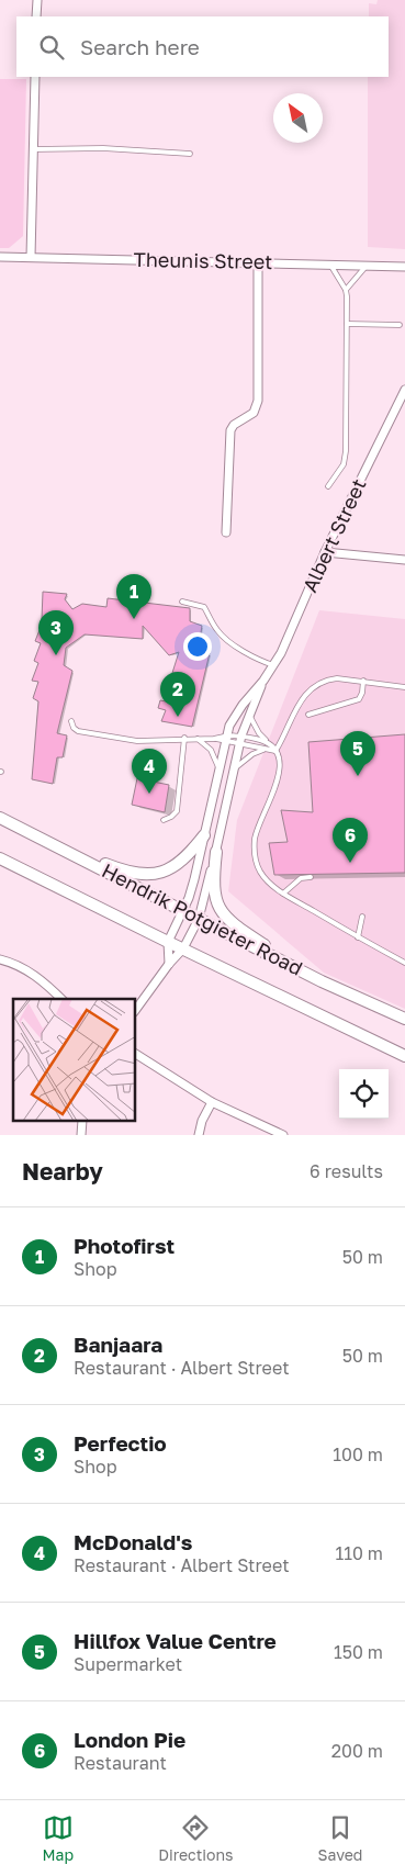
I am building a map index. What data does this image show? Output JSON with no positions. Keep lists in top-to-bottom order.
{
  "streets": {
    "main road": ["Hendrik Potgieter Road"],
    "street": ["Theunis Street", "Albert Street"]
  },
  "crossings": [
    ["Albert Street", "Hendrik Potgieter Road"]
  ],
  "north": "top left",
  "page": {
    "search": "Search here",
    "pins": [
      "1",
      "3",
      "2",
      "5",
      "4",
      "6"
    ],
    "heading": ["Nearby", "6 results"],
    "list": [
      {
        "mark": "1",
        "name": "Photofirst",
        "note": "Shop",
        "value": "50 m"
      },
      {
        "mark": "2",
        "name": "Banjaara",
        "note": "Restaurant · Albert Street",
        "value": "50 m"
      },
      {
        "mark": "3",
        "name": "Perfectio",
        "note": "Shop",
        "value": "100 m"
      },
      {
        "mark": "4",
        "name": "McDonald's",
        "note": "Restaurant · Albert Street",
        "value": "110 m"
      },
      {
        "mark": "5",
        "name": "Hillfox Value Centre",
        "note": "Supermarket",
        "value": "150 m"
      },
      {
        "mark": "6",
        "name": "London Pie",
        "note": "Restaurant",
        "value": "200 m"
      }
    ],
    "nav": ["Map", "Directions", "Saved"]
  }
}
